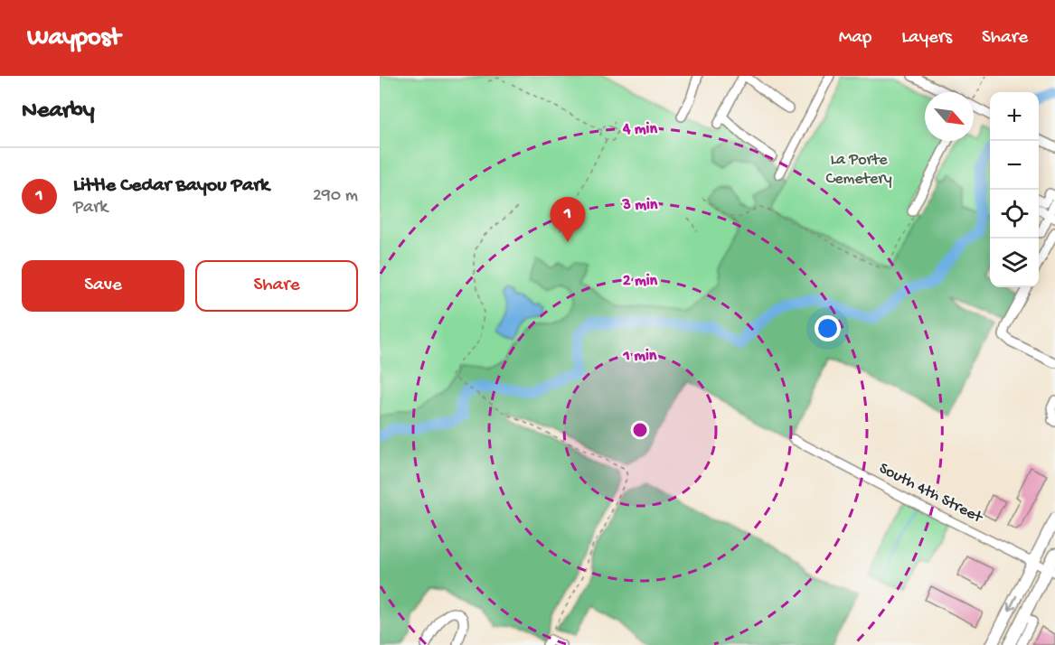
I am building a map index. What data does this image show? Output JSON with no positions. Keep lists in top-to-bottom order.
{
  "streets": {
    "street": ["South 4th Street"]
  },
  "parks": ["La Porte Cemetery"],
  "north": "bottom right",
  "page": {
    "header": "Waypost",
    "nav": ["Map", "Layers", "Share"],
    "heading": "Nearby",
    "map_buttons": ["+", "−"],
    "list": [
      {
        "mark": "1",
        "name": "Little Cedar Bayou Park",
        "note": "Park",
        "value": "290 m"
      }
    ],
    "pins": "1",
    "buttons": ["Save", "Share"]
  },
  "rings": [
    "4 min",
    "3 min",
    "2 min",
    "1 min"
  ]
}
